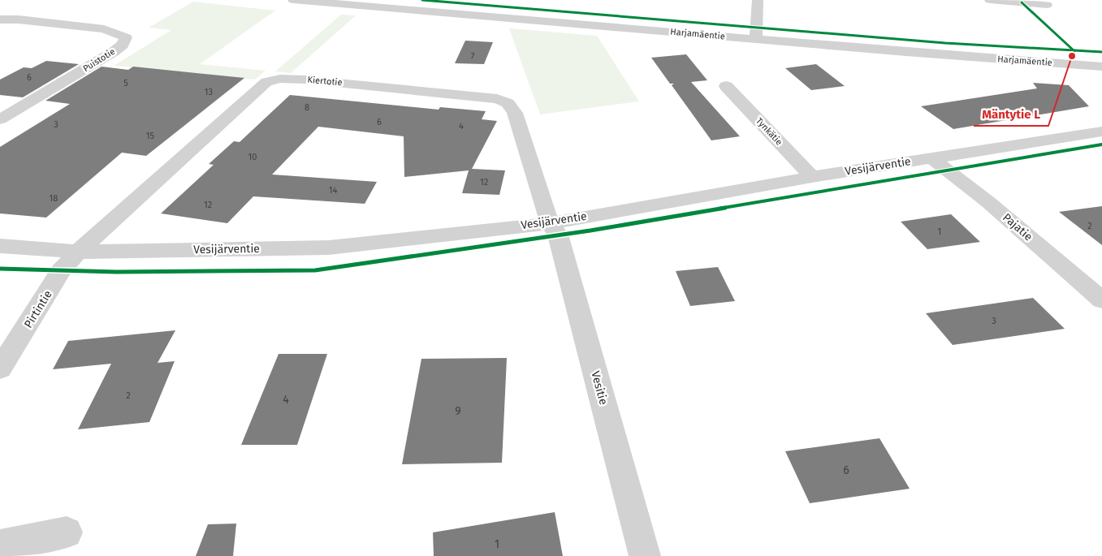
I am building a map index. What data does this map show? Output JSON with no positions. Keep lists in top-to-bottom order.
{
  "streets": {
    "street": [
      "Harjamäentie",
      "Puistotie",
      "Kiertotie",
      "Tynkätie",
      "Vesijärventie",
      "Pajatie",
      "Pirtintie",
      "Vesitie"
    ]
  },
  "crossings": [
    ["Kiertotie", "Vesijärventie"],
    ["Kiertotie", "Pirtintie"],
    ["Kiertotie", "Vesitie"],
    ["Tynkätie", "Vesijärventie"],
    ["Vesijärventie", "Pajatie"],
    ["Vesijärventie", "Pirtintie"],
    ["Vesijärventie", "Vesitie"]
  ],
  "places": ["Mäntytie L"],
  "house_numbers": [
    "7",
    "6",
    "5",
    "13",
    "8",
    "6",
    "3",
    "4",
    "15",
    "10",
    "12",
    "14",
    "18",
    "12",
    "2",
    "1",
    "3",
    "2",
    "4",
    "9",
    "6",
    "1"
  ]
}
